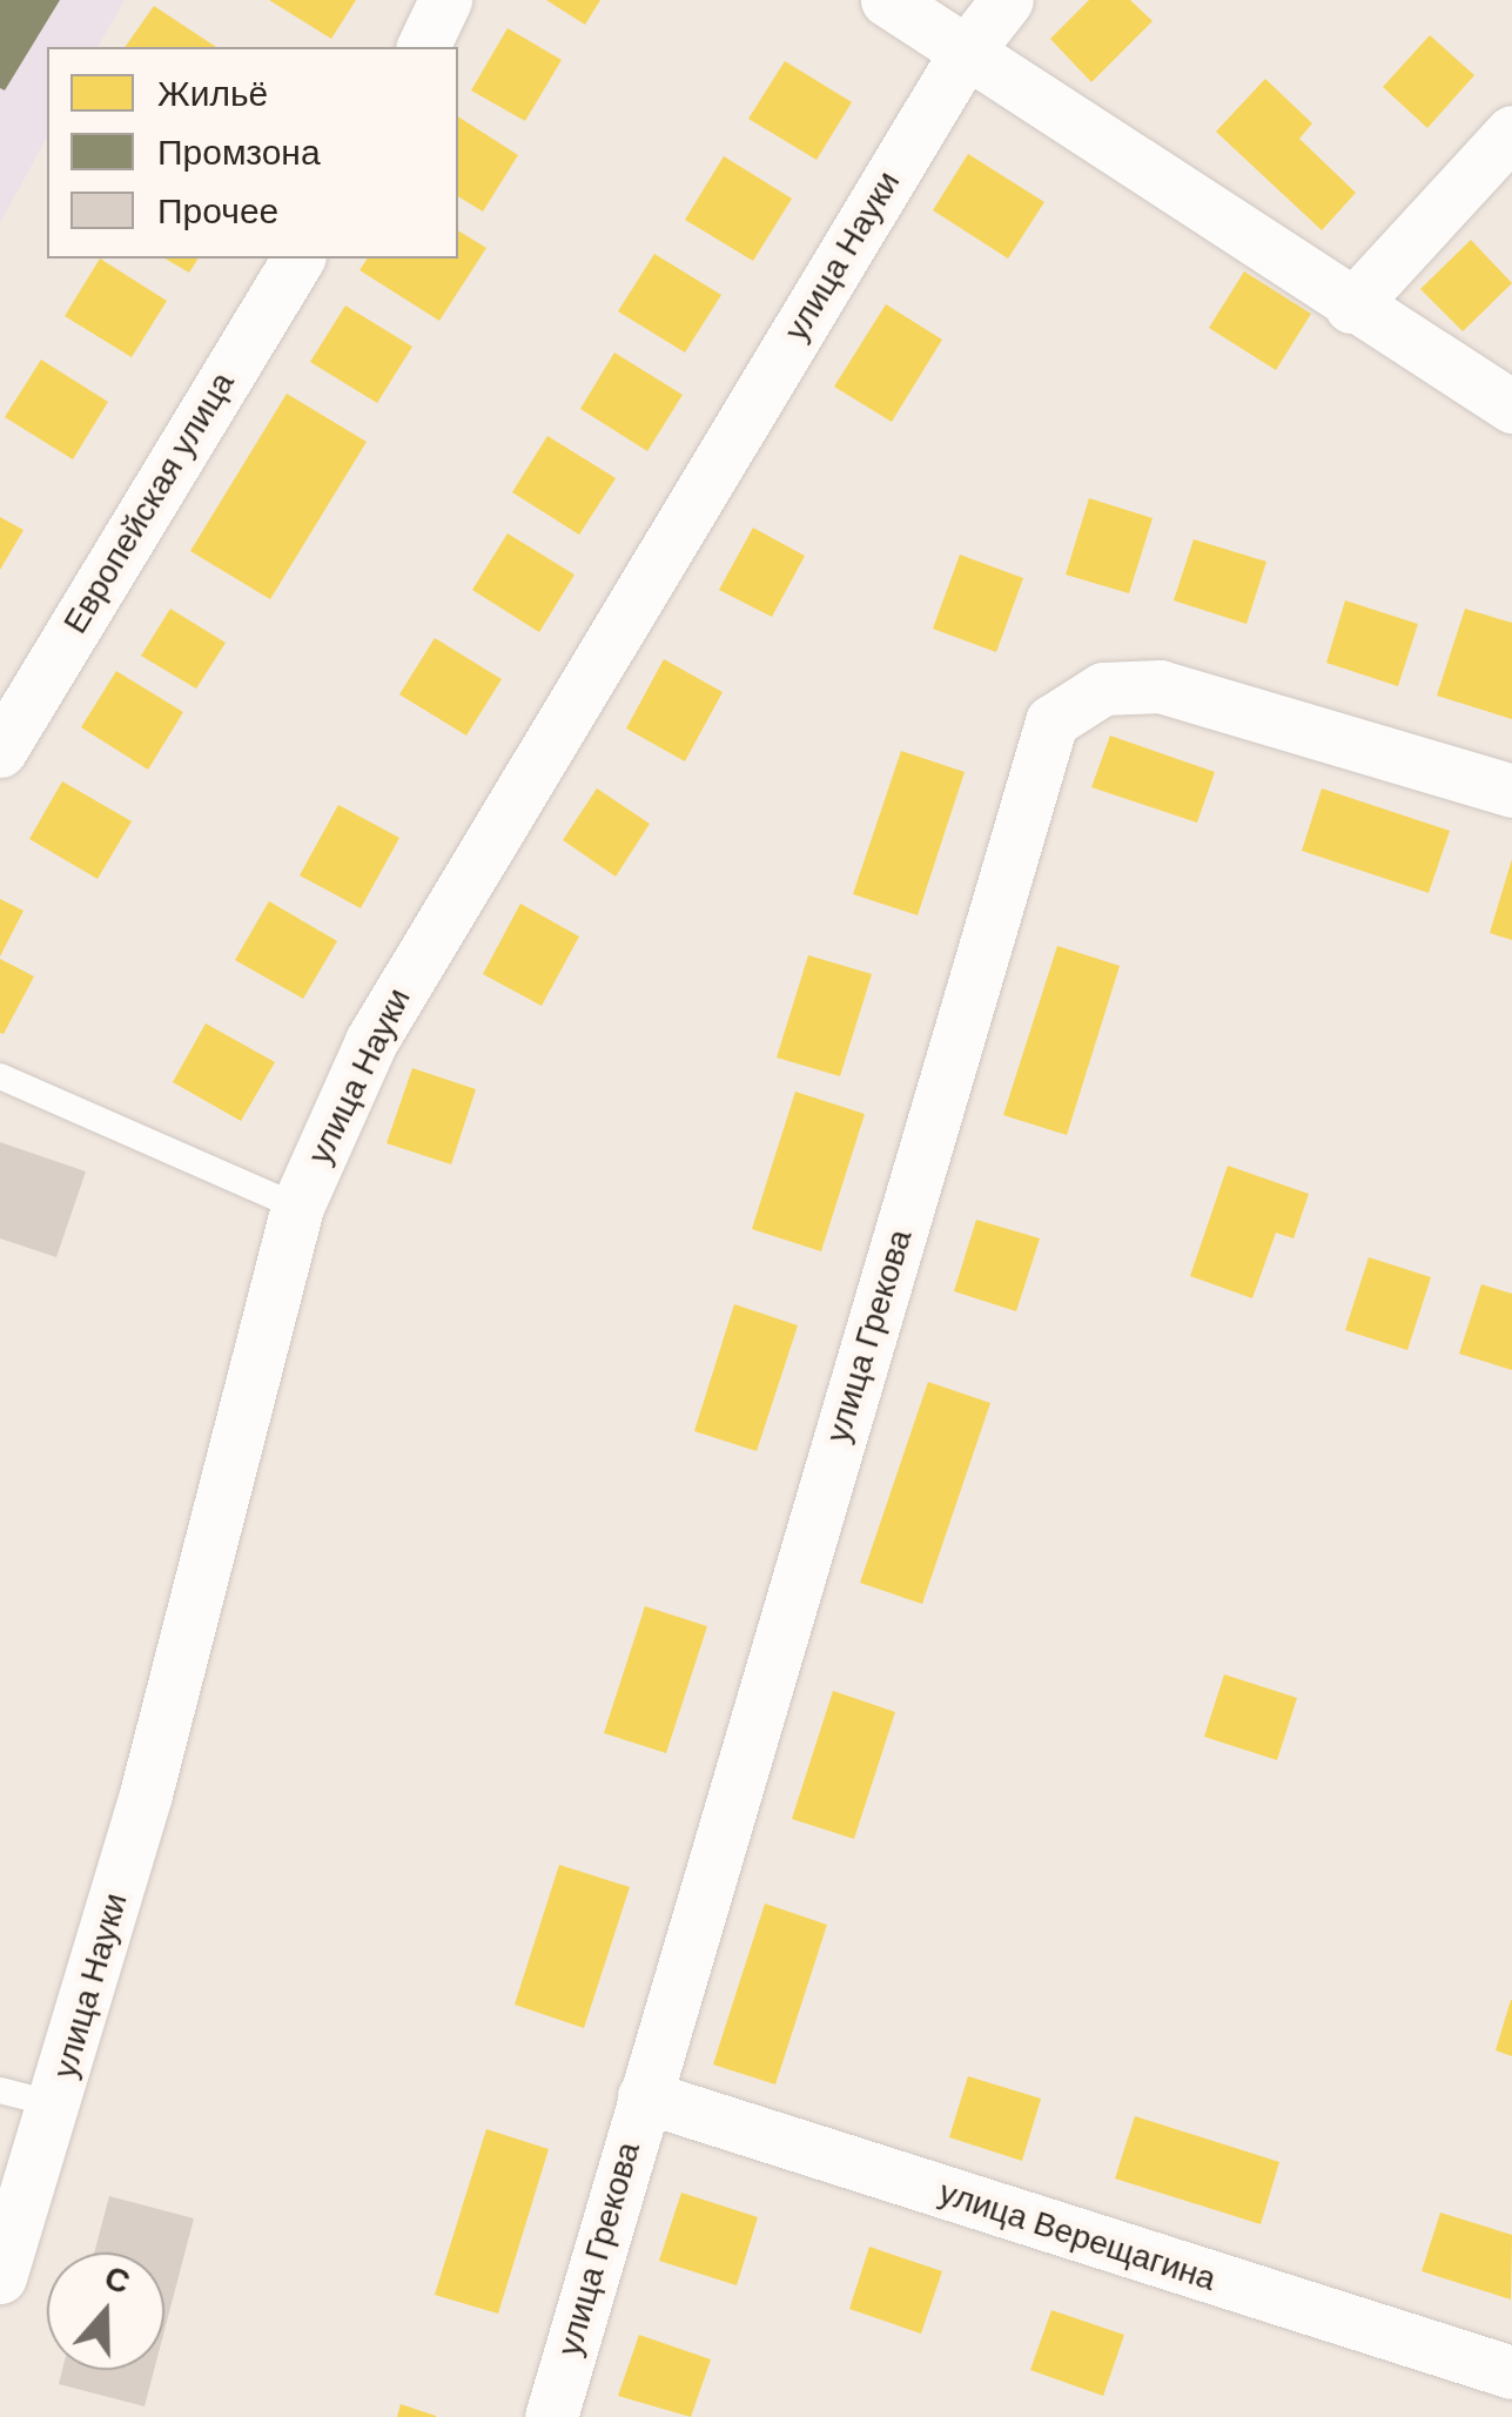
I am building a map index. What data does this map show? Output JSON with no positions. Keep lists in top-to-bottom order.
{
  "streets": {
    "street": [
      "улица Науки",
      "Европейская улица",
      "улица Грекова",
      "улица Верещагина"
    ]
  },
  "crossings": [
    ["улица Грекова", "улица Верещагина"]
  ],
  "legend": ["Жильё", "Промзона", "Прочее"],
  "north": "top"
}
